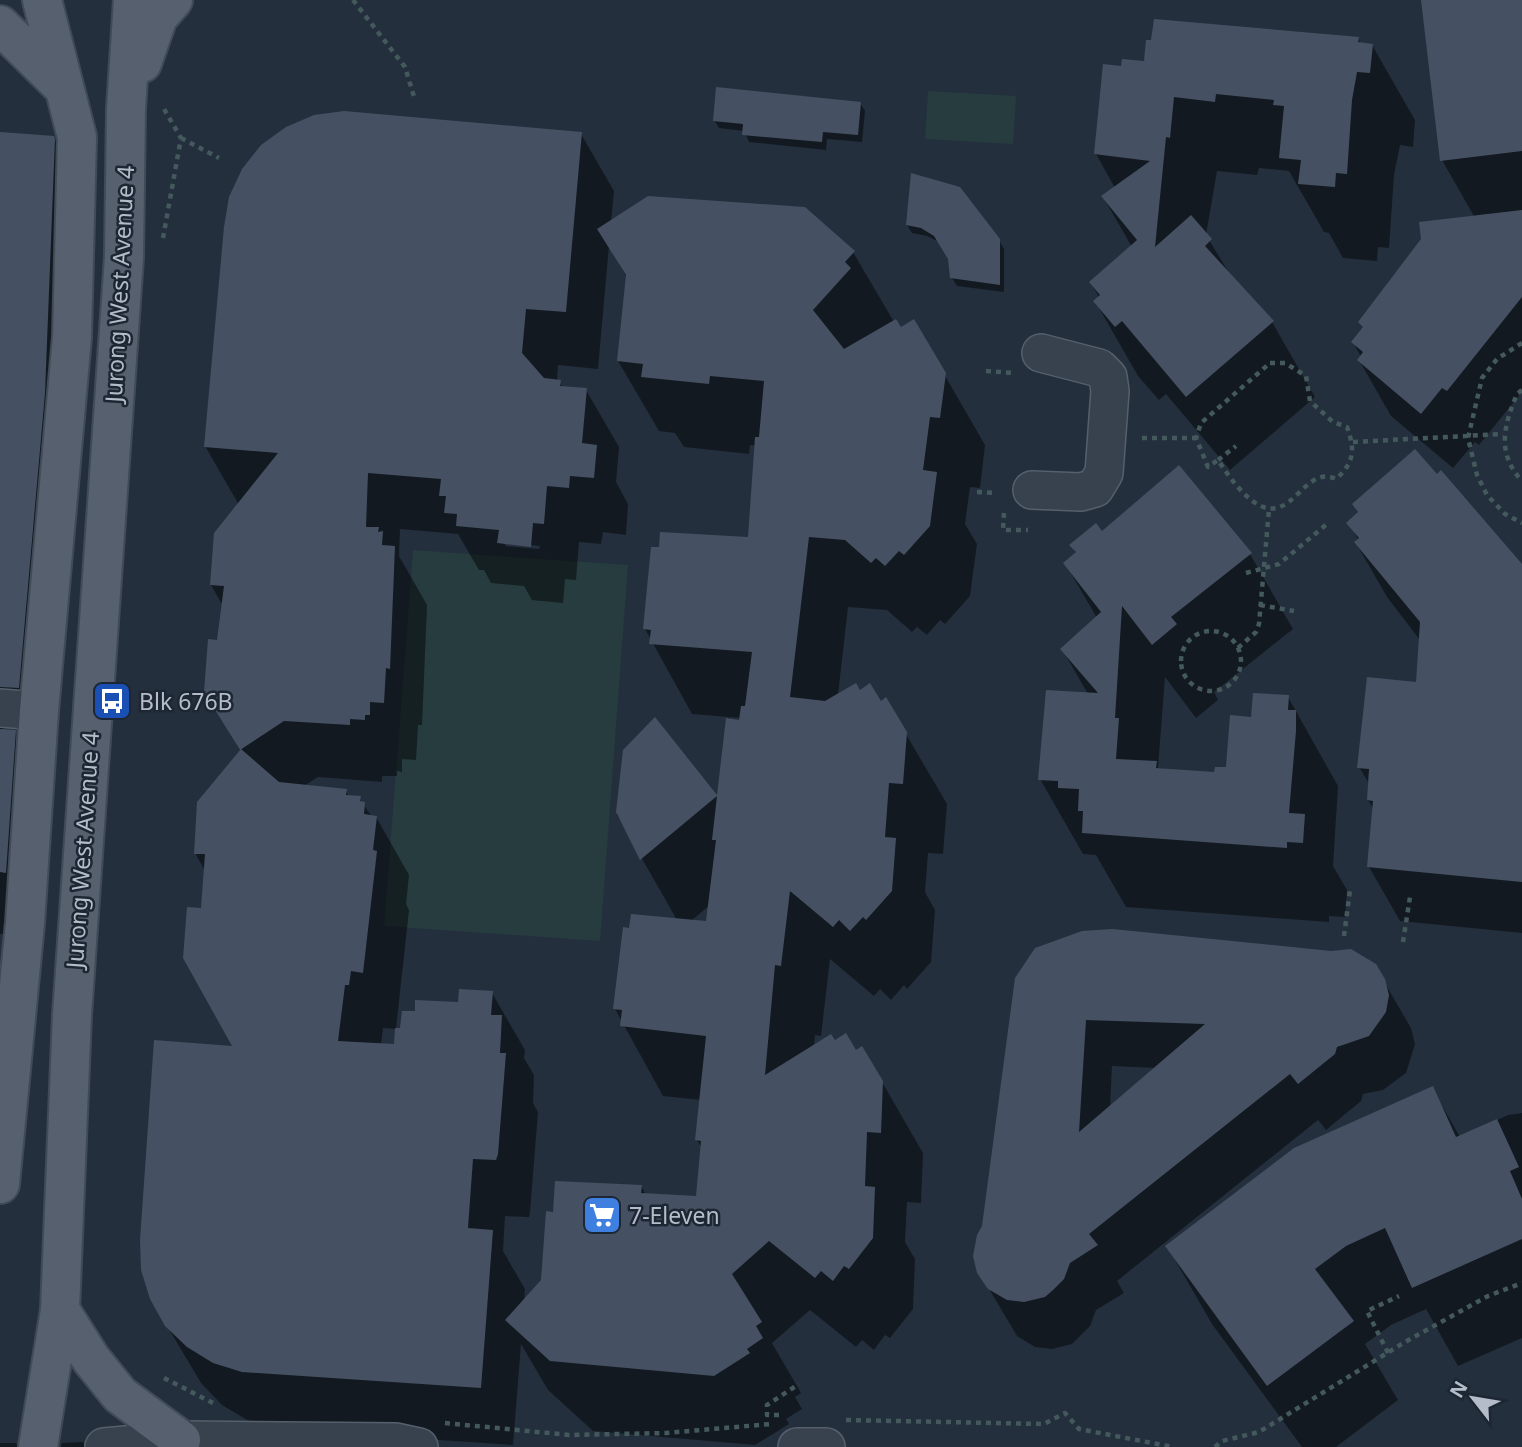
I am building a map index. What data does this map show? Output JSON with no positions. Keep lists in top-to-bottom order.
{
  "streets": {
    "main road": ["Jurong West Avenue 4"]
  },
  "places": {
    "bus stop": ["Blk 676B"],
    "supermarket": ["7-Eleven"]
  },
  "north": "top left"
}
